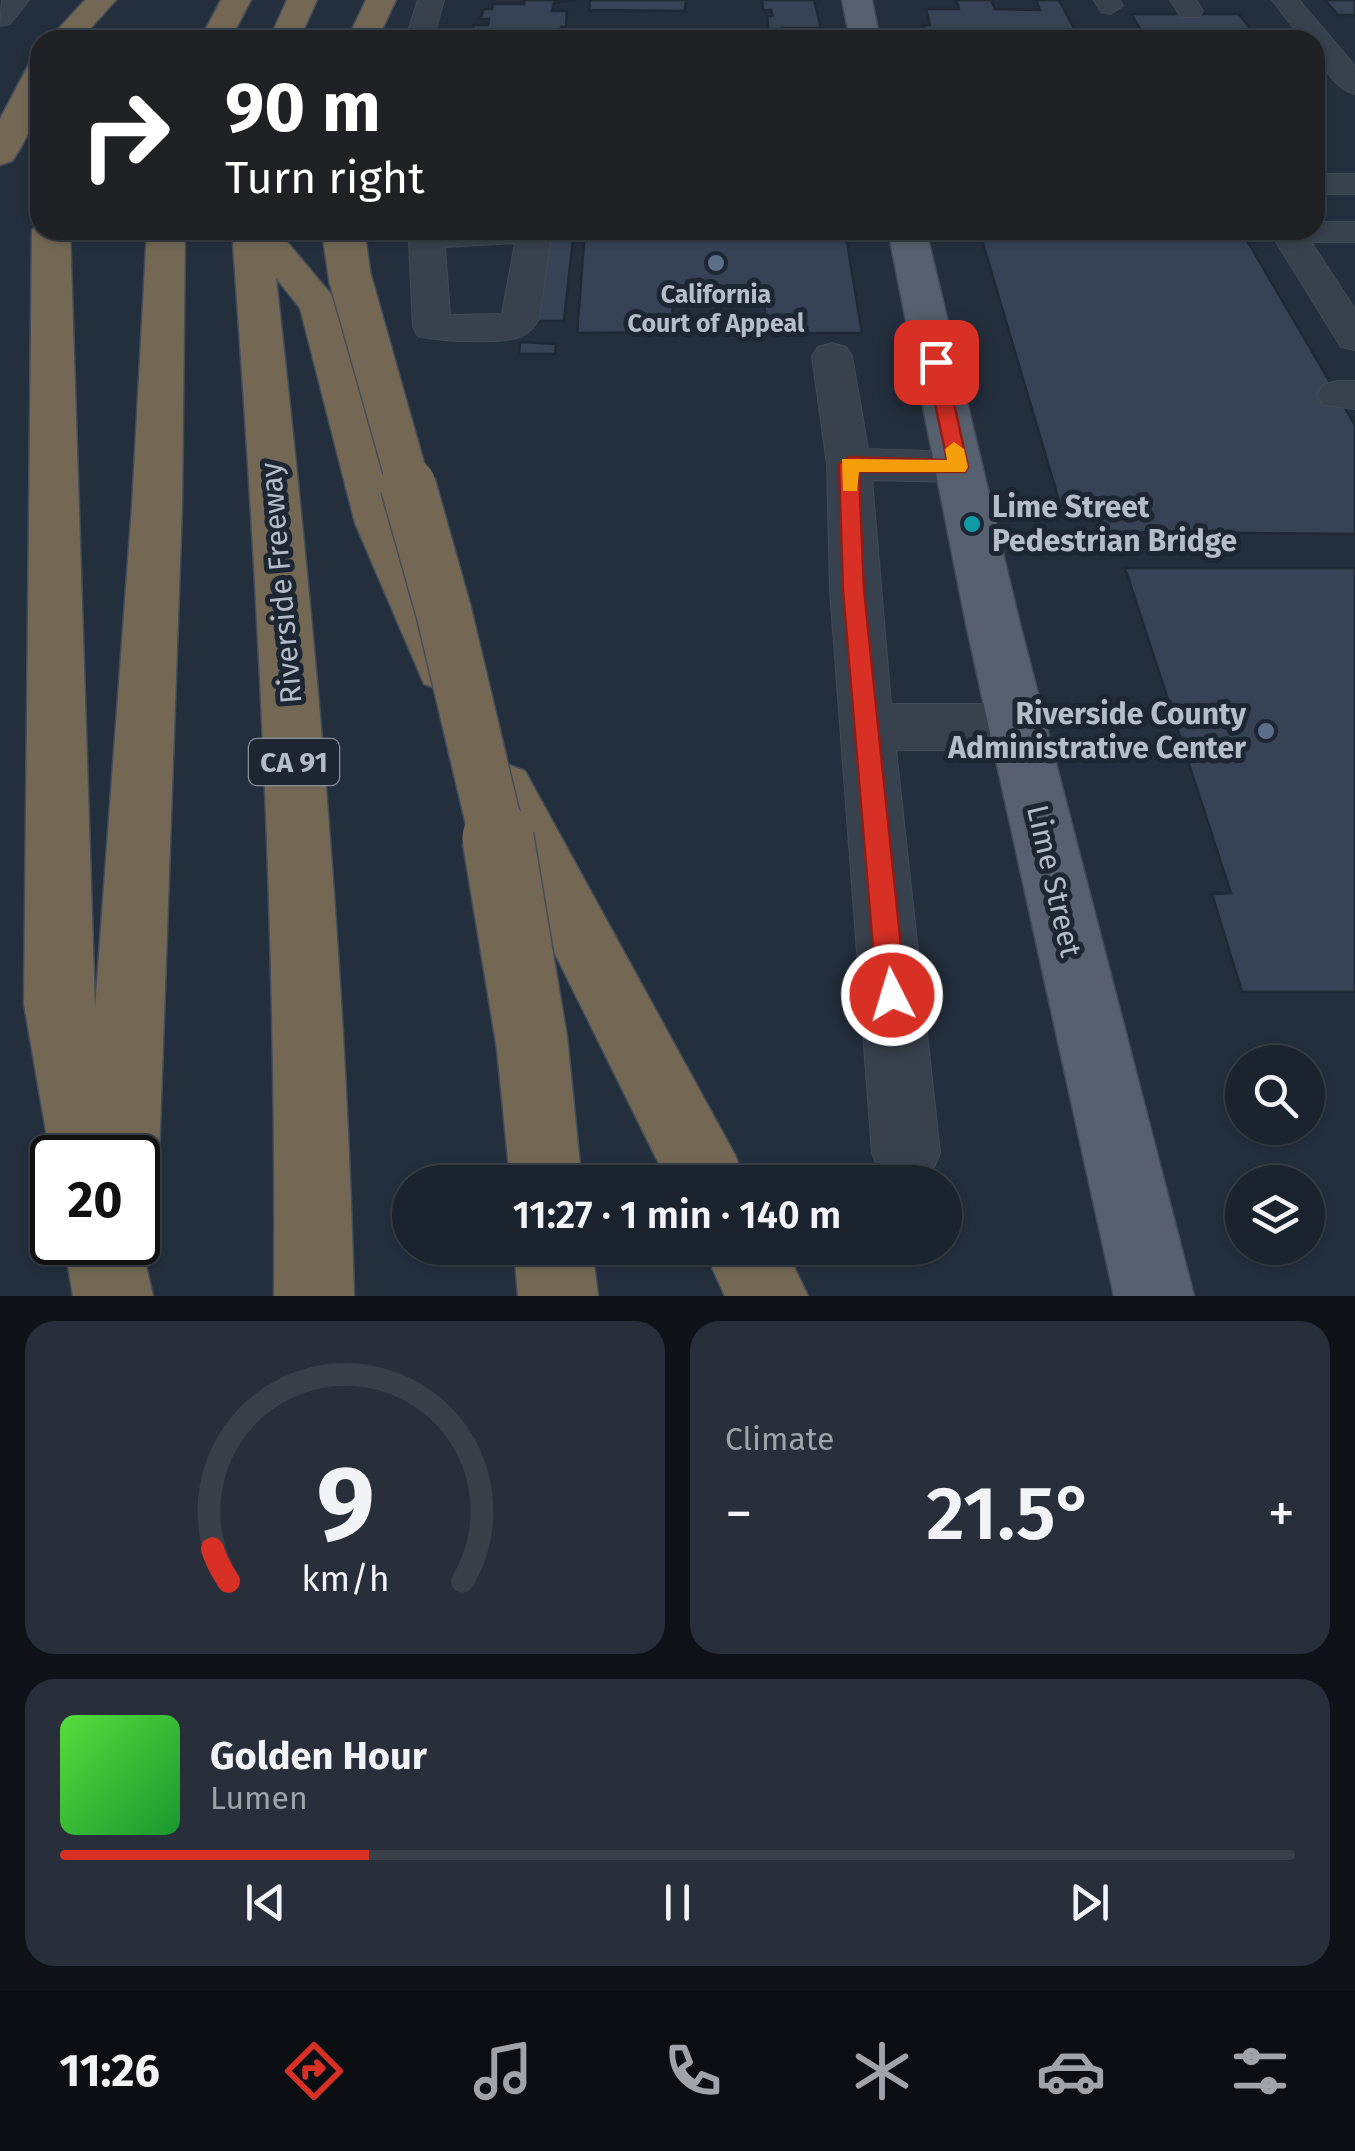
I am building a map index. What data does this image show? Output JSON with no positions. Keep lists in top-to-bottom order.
{
  "streets": {
    "highway": ["Riverside Freeway", "CA 91"],
    "main road": ["Lime Street"]
  },
  "places": ["California Court of Appeal", "Lime Street Pedestrian Bridge", "Riverside County Administrative Center"],
  "page": {
    "turn": ["90 m", "Turn right"],
    "limit": "20",
    "trip": "11:27 · 1 min · 140 m",
    "tile": "Climate",
    "heat": ["−", "21.5°", "+"],
    "song": ["Golden Hour", "Lumen"],
    "tabs": "11:26",
    "gauge": ["9", "km/h"]
  }
}
